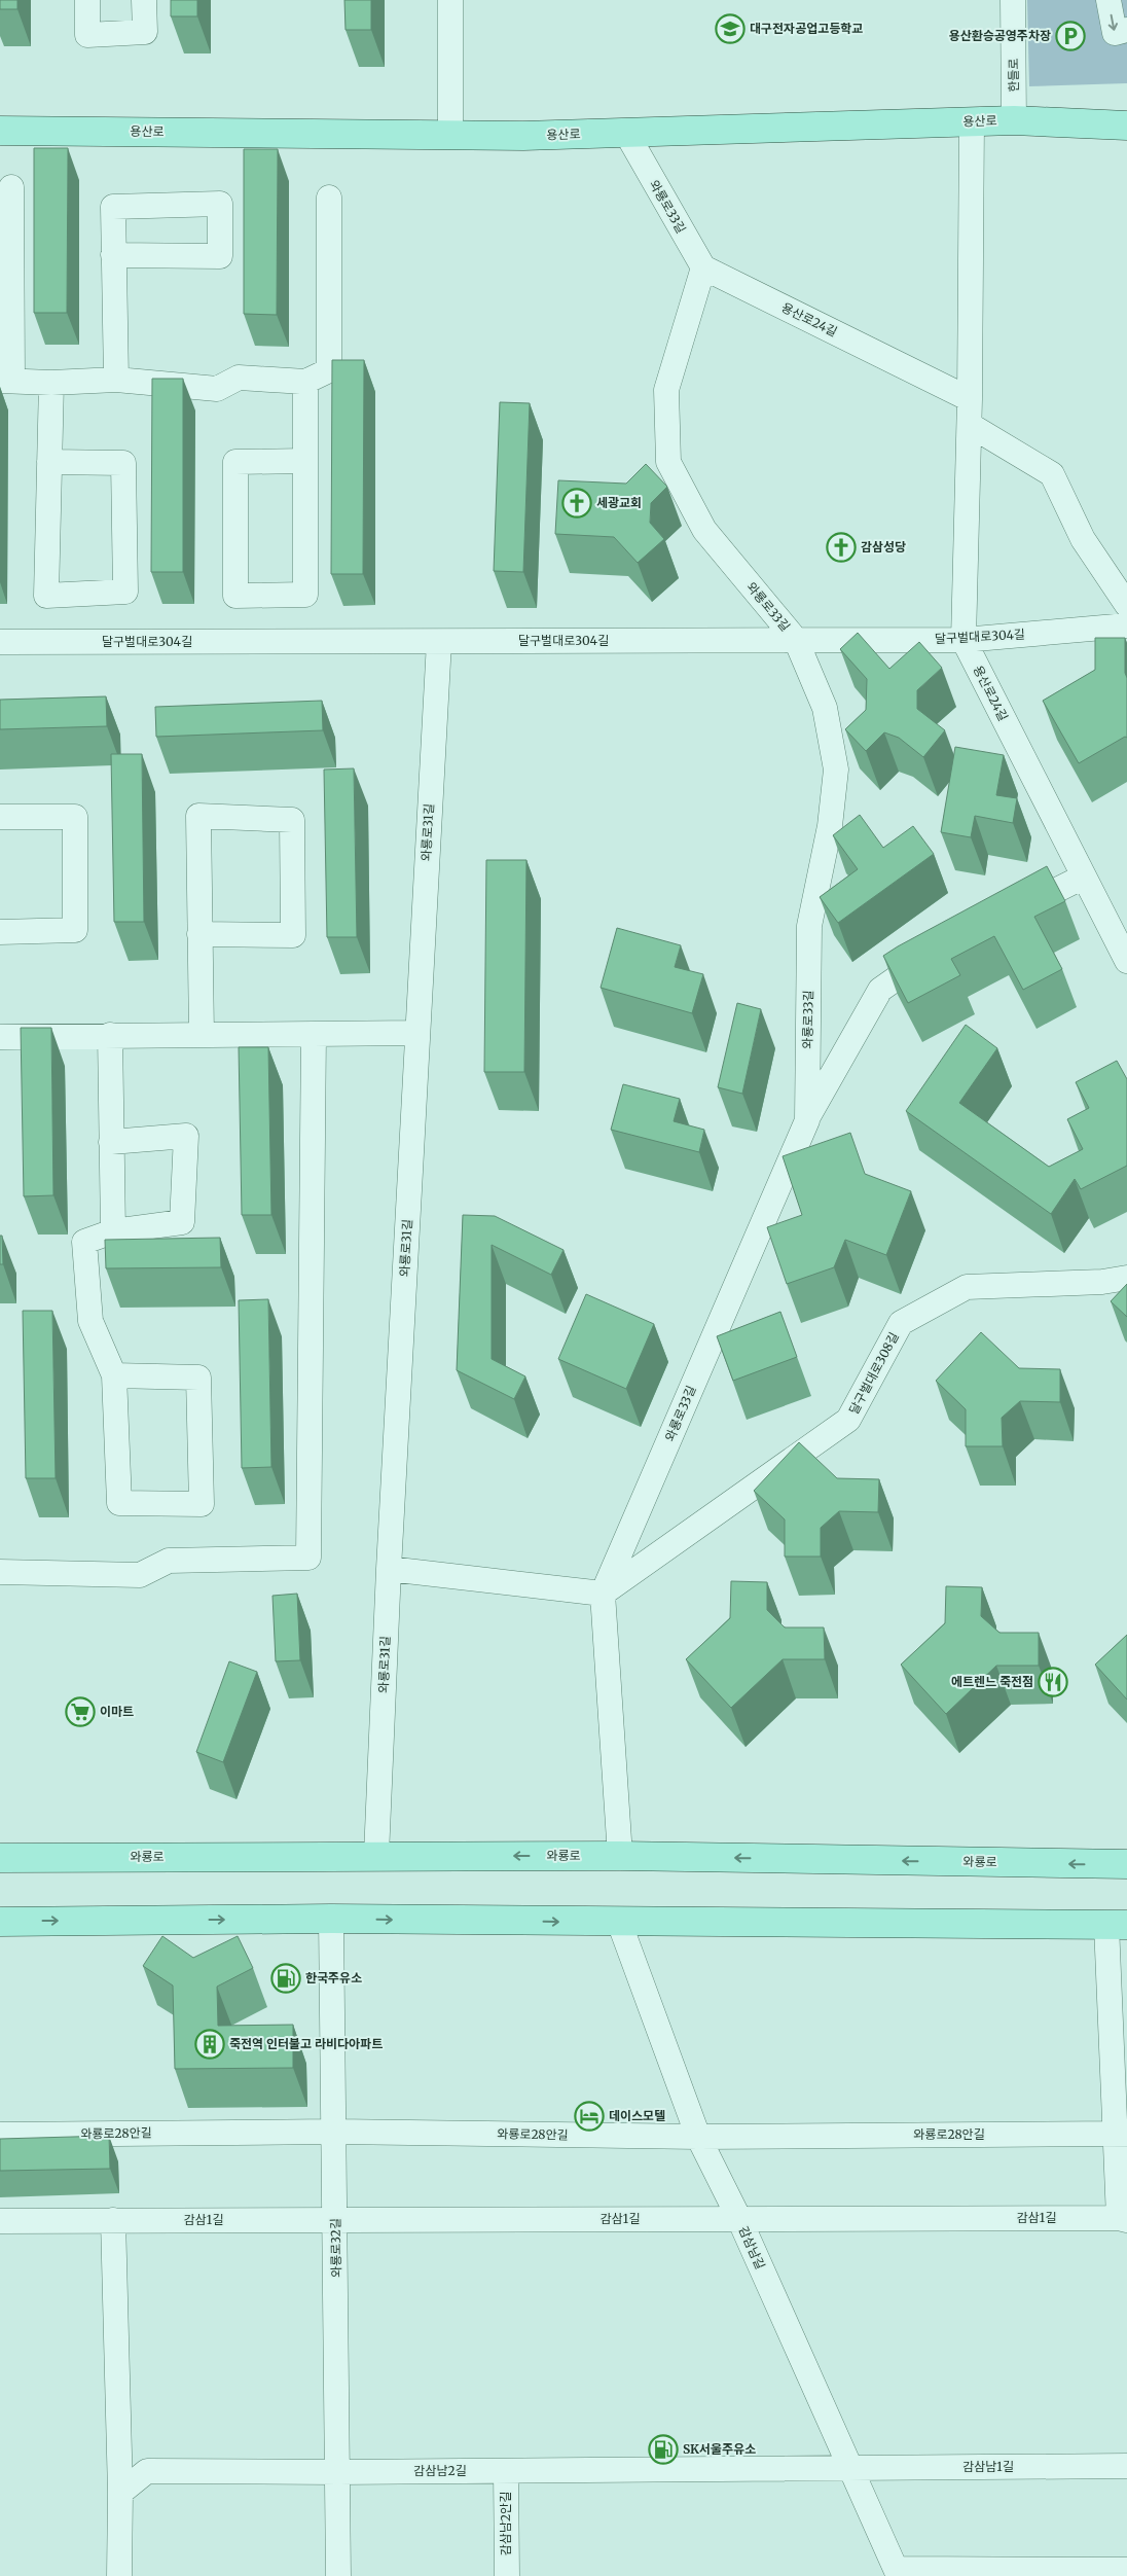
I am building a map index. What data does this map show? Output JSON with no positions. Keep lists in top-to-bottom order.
{
  "streets": {
    "main road": ["용산로", "와룡로"],
    "street": [
      "한들로",
      "와룡로33길",
      "용산로24길",
      "달구벌대로304길",
      "와룡로31길",
      "달구벌대로308길",
      "와룡로28안길",
      "감삼1길",
      "와룡로32길",
      "감삼남길",
      "감삼남1길",
      "감삼남2길",
      "감삼남2안길"
    ]
  },
  "crossings": [
    ["한들로", "용산로"],
    ["용산로", "와룡로33길"],
    ["용산로", "용산로24길"],
    ["와룡로33길", "용산로24길"],
    ["와룡로33길", "달구벌대로304길"],
    ["와룡로33길", "달구벌대로308길"],
    ["와룡로33길", "와룡로"],
    ["용산로24길", "달구벌대로304길"],
    ["달구벌대로304길", "와룡로31길"],
    ["와룡로31길", "와룡로"],
    ["와룡로28안길", "와룡로32길"],
    ["와룡로28안길", "감삼남길"],
    ["감삼1길", "와룡로32길"],
    ["감삼1길", "감삼남길"],
    ["와룡로32길", "감삼남2길"],
    ["감삼남길", "감삼남1길"],
    ["감삼남길", "감삼남2길"],
    ["감삼남1길", "감삼남2길"],
    ["감삼남2길", "감삼남2안길"]
  ],
  "places": {
    "school or university": ["대구전자공업고등학교"],
    "parking": ["용산환승공영주차장"],
    "church": ["세광교회", "감삼성당"],
    "restaurant": ["에트렌느 죽전점"],
    "supermarket": ["이마트"],
    "fuel station": ["한국주유소", "SK서울주유소"],
    "building": ["죽전역 인터불고 라비다아파트"],
    "hotel": ["데이스모텔"]
  }
}
